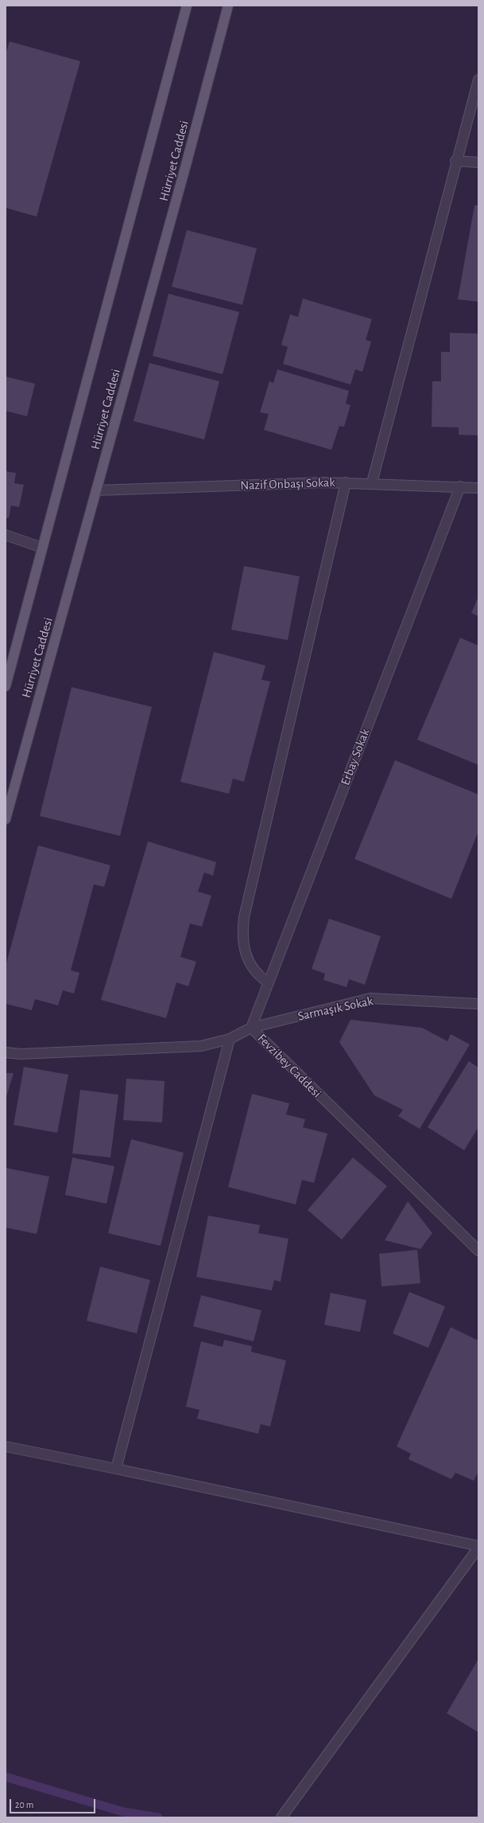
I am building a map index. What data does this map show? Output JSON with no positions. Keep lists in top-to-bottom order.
{
  "streets": {
    "main road": ["Hürriyet Caddesi"],
    "street": [
      "Nazif Onbaşı Sokak",
      "Erbay Sokak",
      "Sarmaşık Sokak",
      "Fevzibey Caddesi"
    ]
  },
  "crossings": [
    ["Hürriyet Caddesi", "Nazif Onbaşı Sokak"],
    ["Nazif Onbaşı Sokak", "Erbay Sokak"],
    ["Erbay Sokak", "Sarmaşık Sokak"],
    ["Erbay Sokak", "Fevzibey Caddesi"],
    ["Sarmaşık Sokak", "Fevzibey Caddesi"]
  ],
  "scale_bar": "20 m"
}
